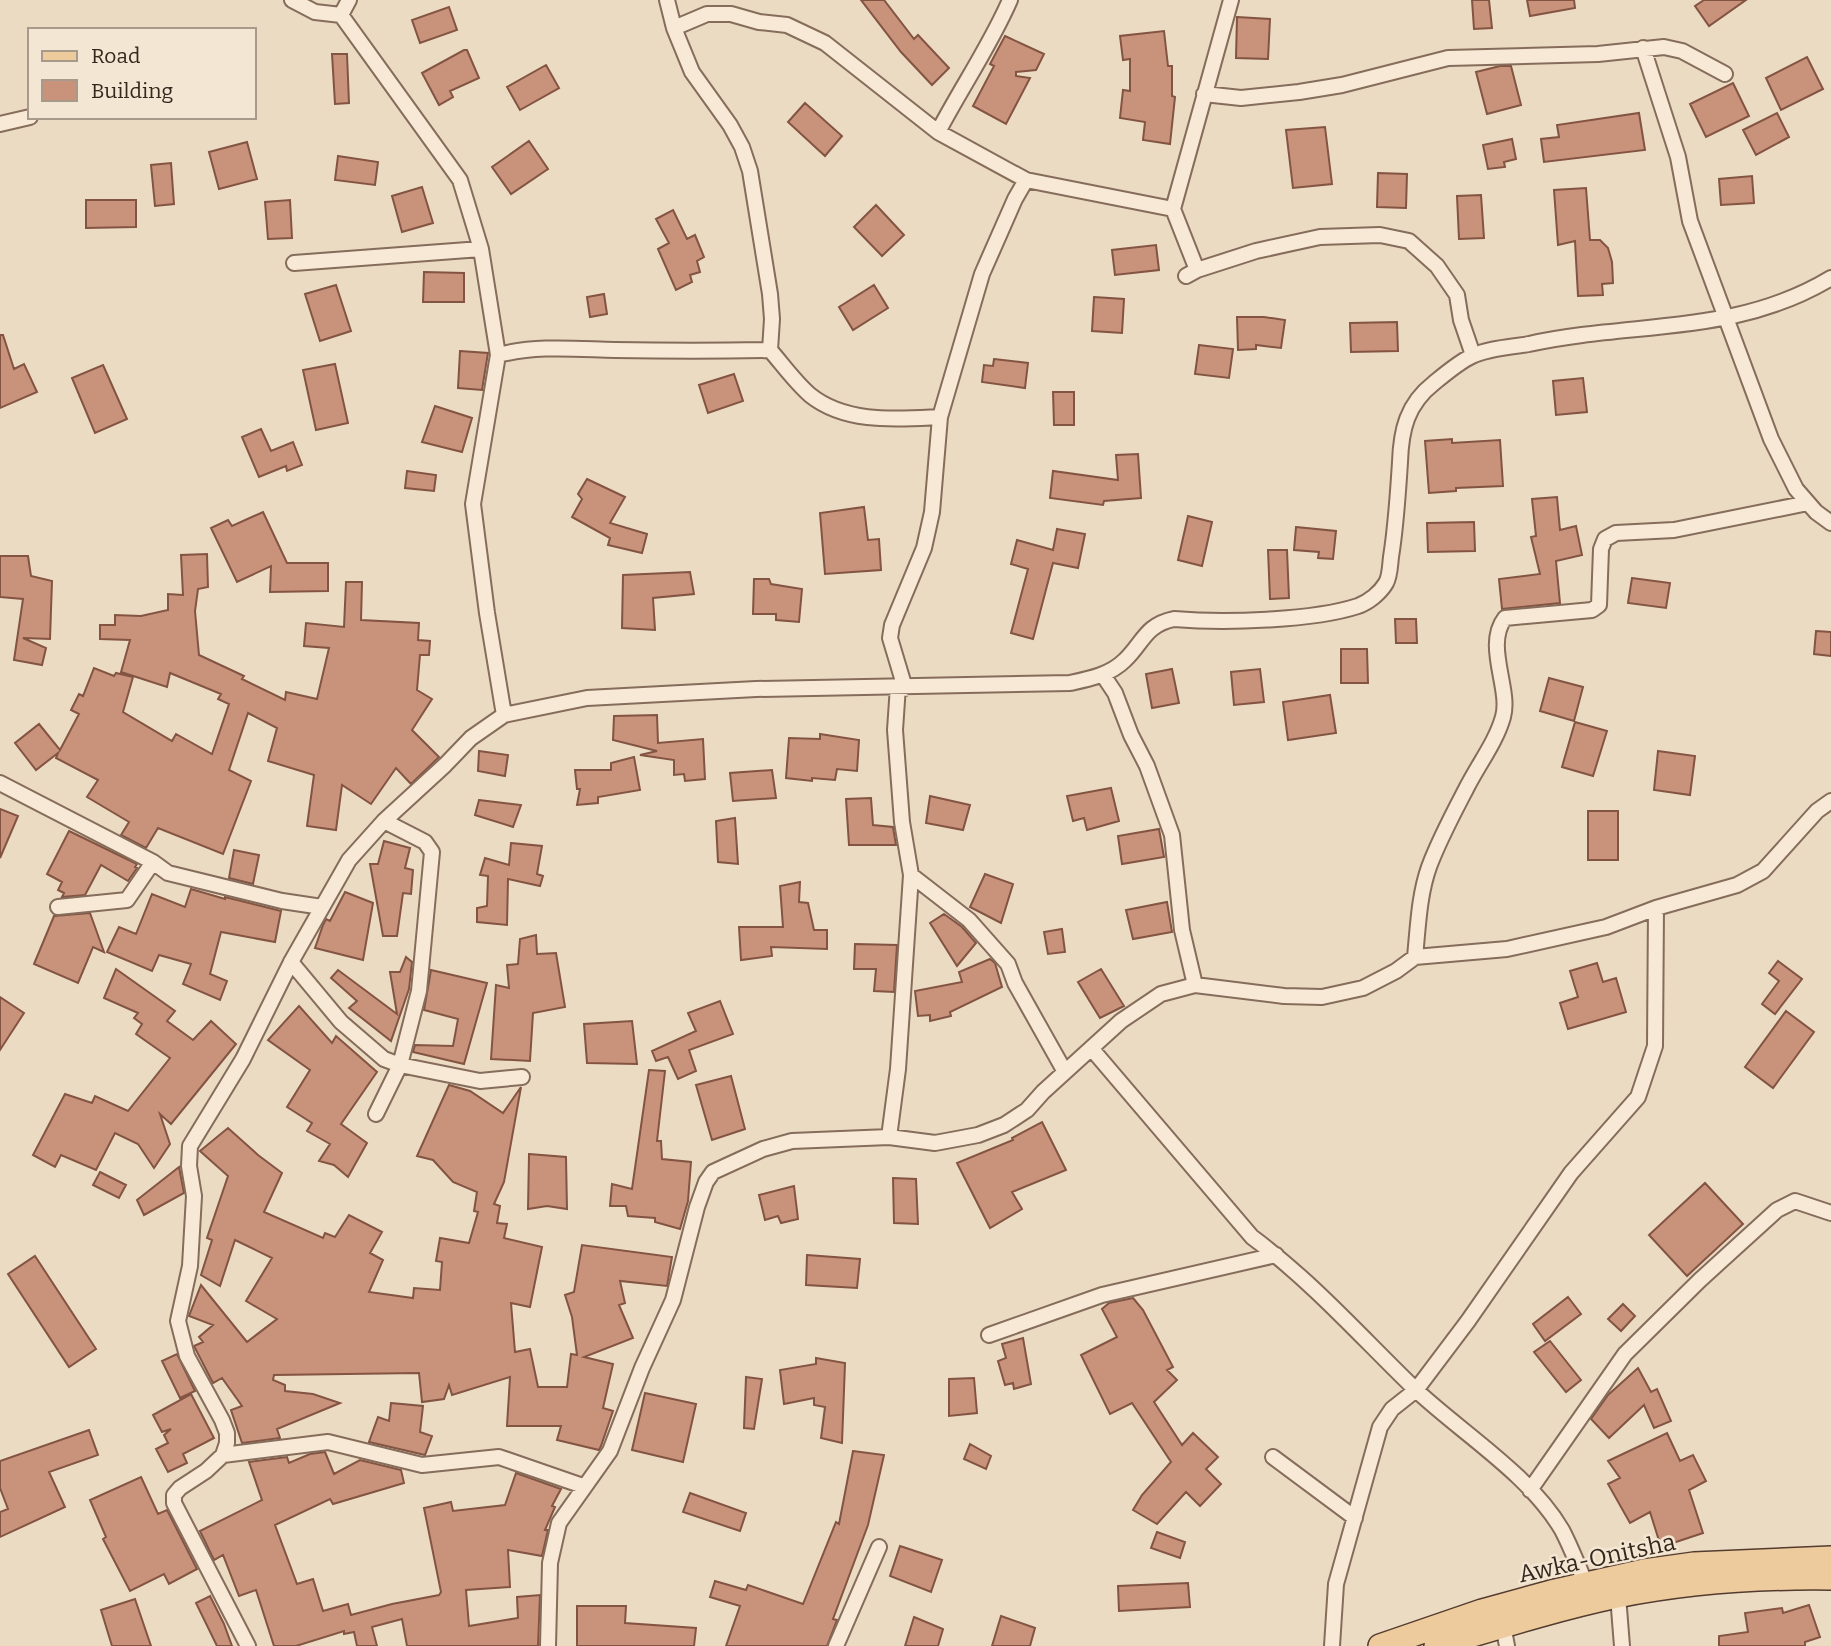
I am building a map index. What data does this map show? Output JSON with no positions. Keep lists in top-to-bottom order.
{
  "streets": {
    "main road": ["Awka-Onitsha"]
  },
  "legend": ["Road", "Building"]
}
